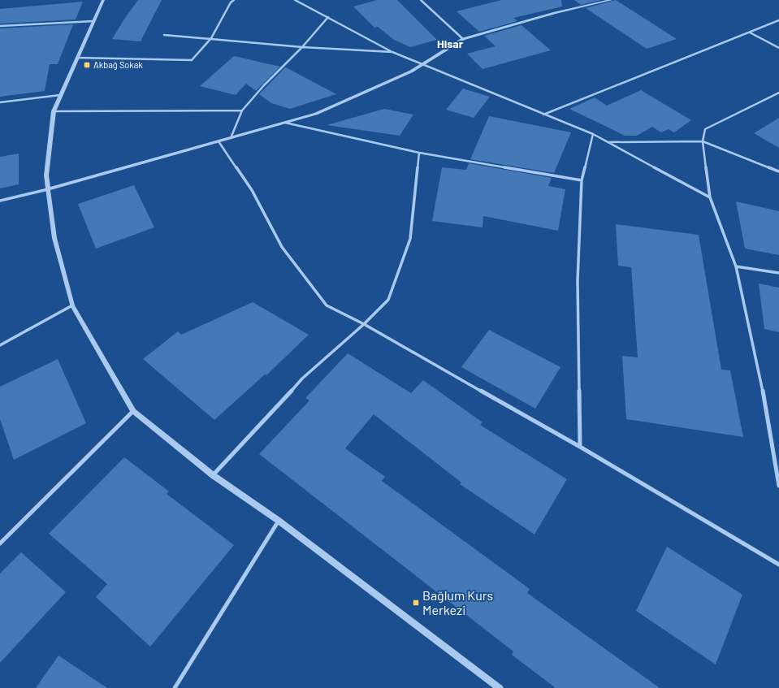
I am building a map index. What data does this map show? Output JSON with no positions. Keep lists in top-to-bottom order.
{
  "districts": ["Hisar"],
  "places": {
    "transit": ["Akbağ Sokak", "Bağlum Kurs Merkezi"]
  }
}
